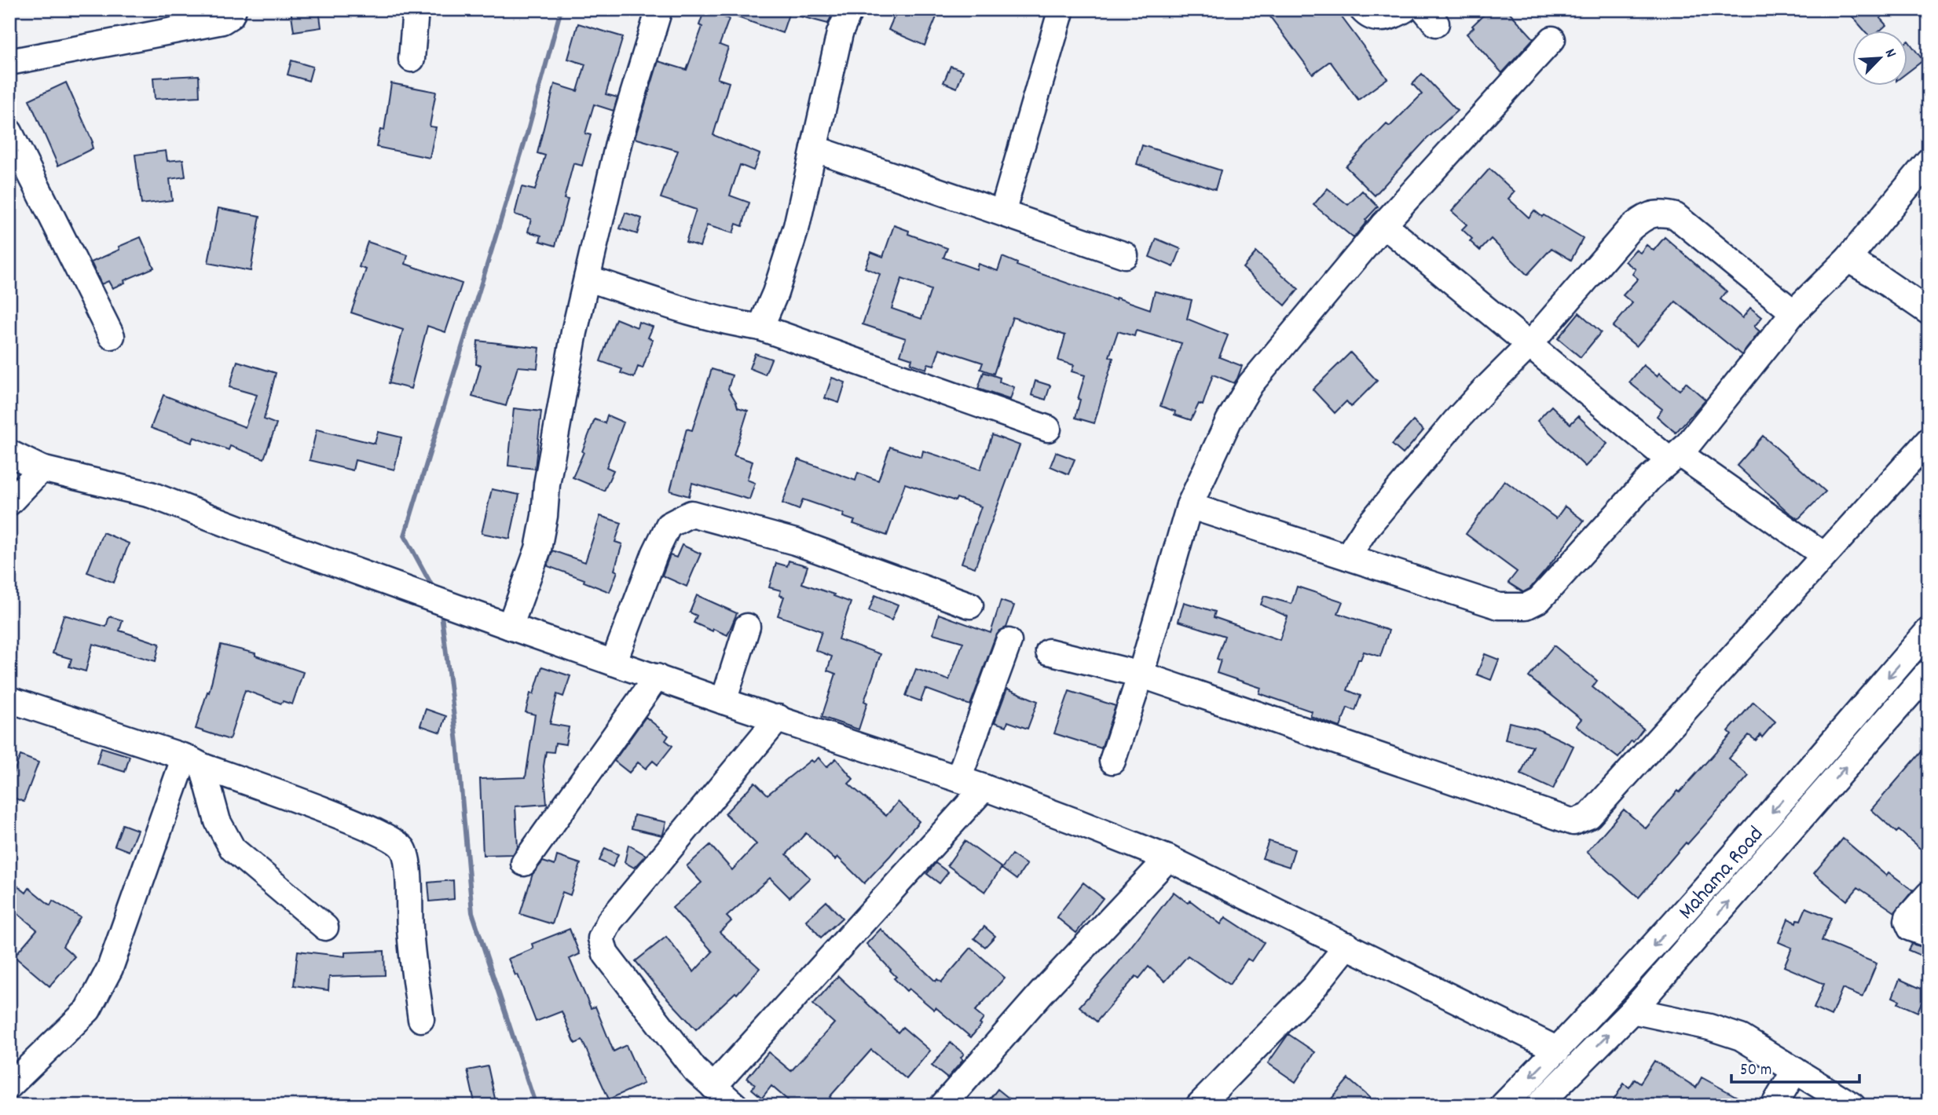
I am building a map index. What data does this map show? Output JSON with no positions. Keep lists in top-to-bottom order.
{
  "streets": {
    "street": ["Mahama Road"]
  },
  "scale_bar": "50 m",
  "north": "top right"
}
